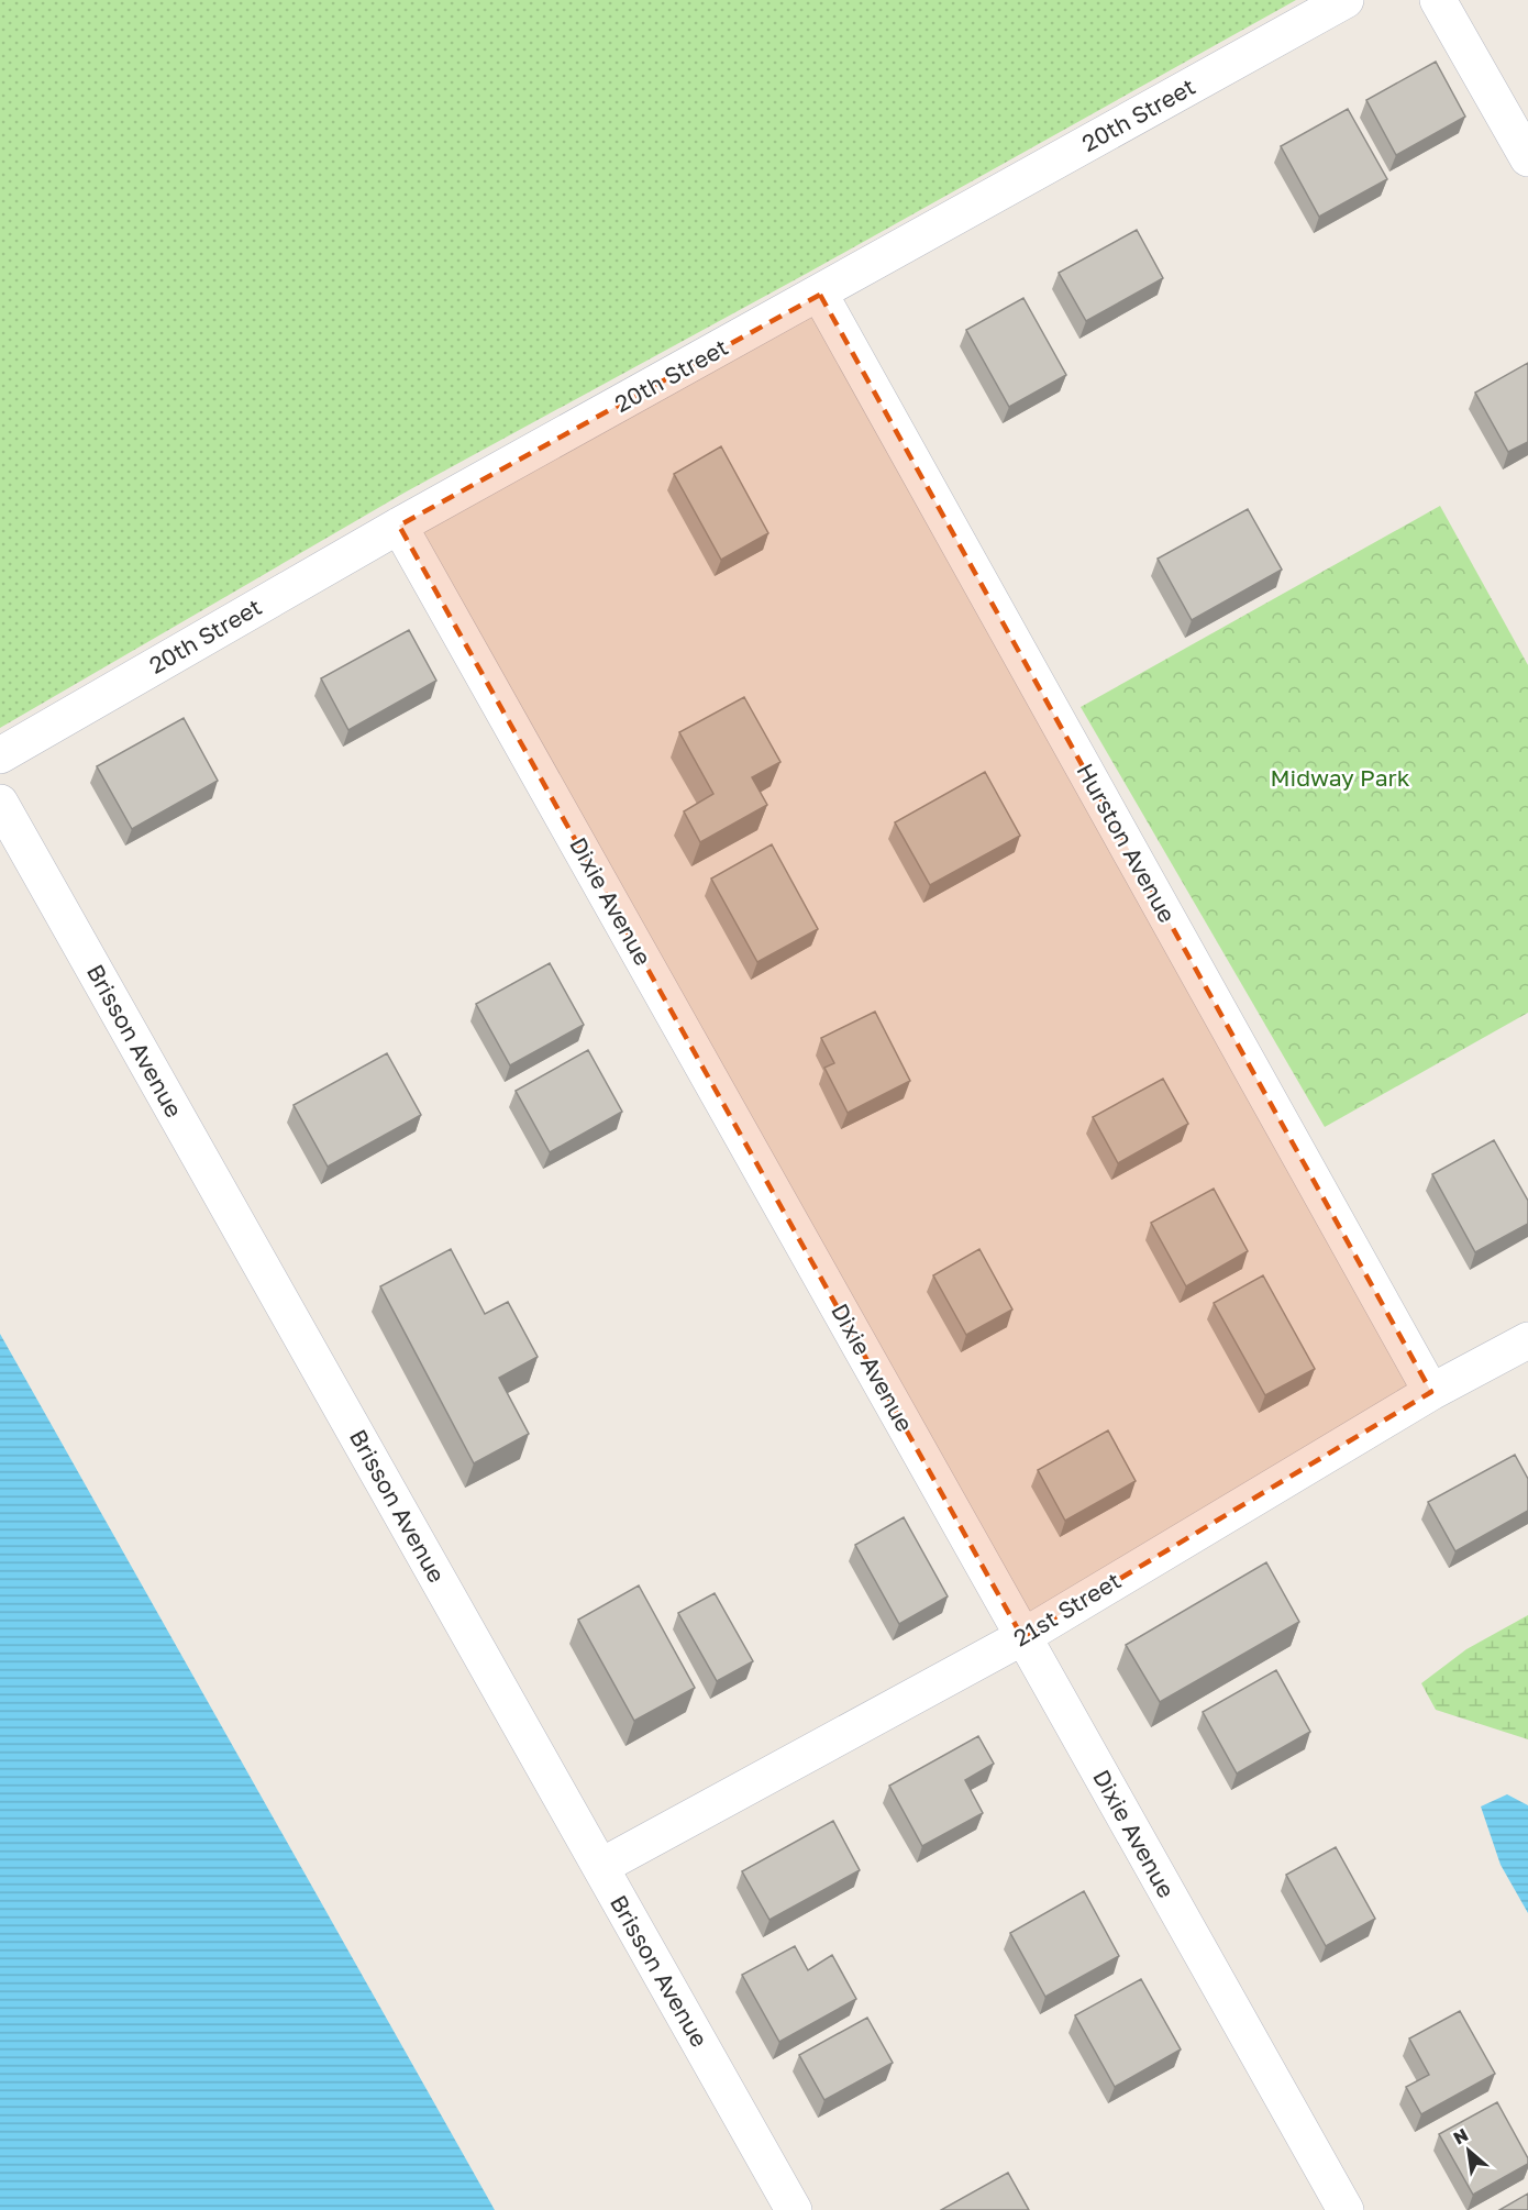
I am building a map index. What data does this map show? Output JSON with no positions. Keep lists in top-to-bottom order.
{
  "streets": {
    "street": [
      "20th Street",
      "Hurston Avenue",
      "Dixie Avenue",
      "Brisson Avenue",
      "21st Street"
    ]
  },
  "crossings": [
    ["20th Street", "Hurston Avenue"],
    ["20th Street", "Dixie Avenue"],
    ["Hurston Avenue", "21st Street"],
    ["Dixie Avenue", "21st Street"],
    ["Brisson Avenue", "21st Street"]
  ],
  "parks": ["Midway Park"],
  "north": "top left"
}
